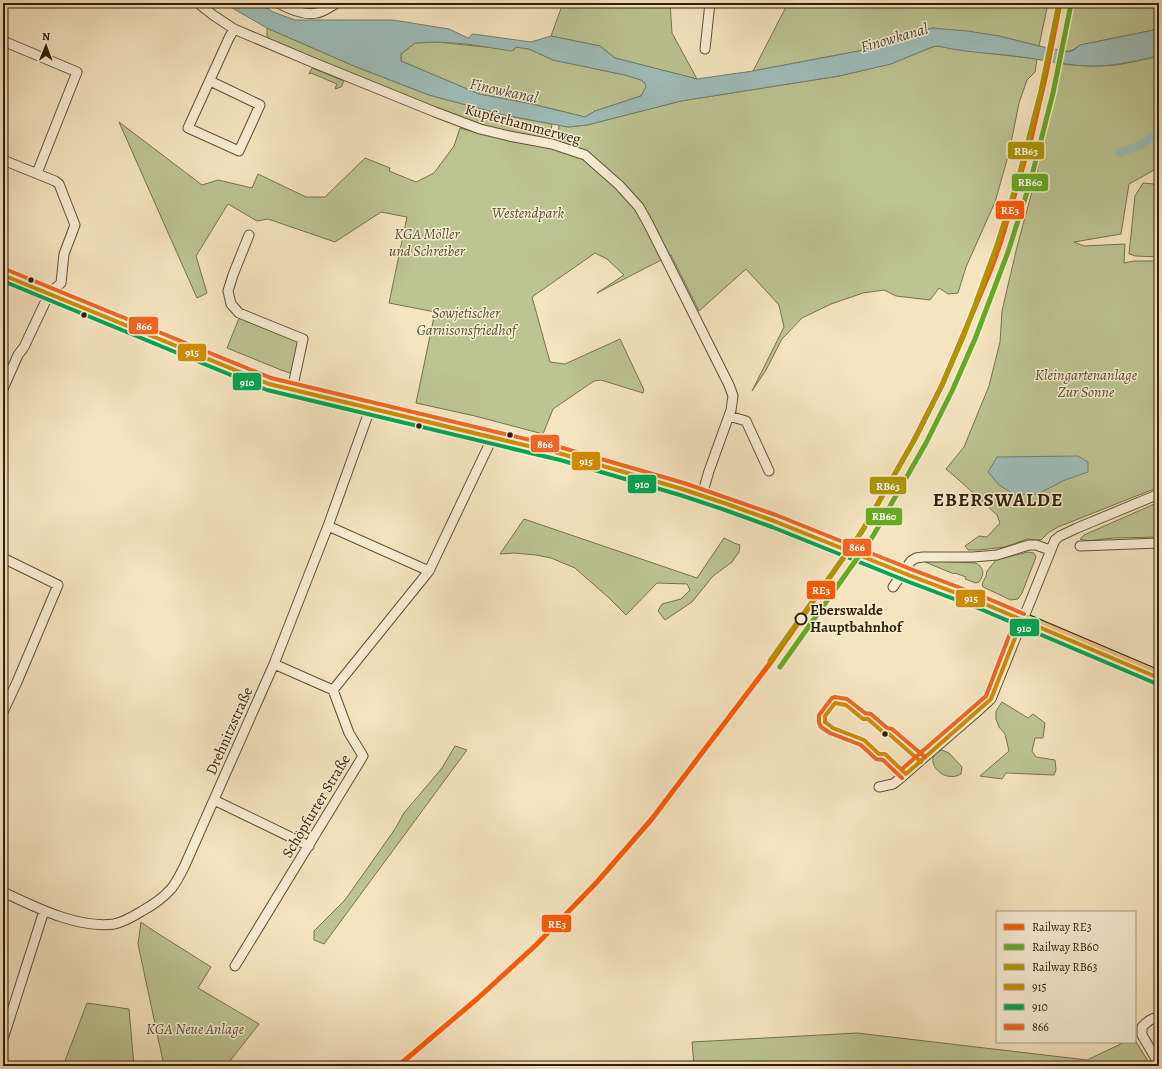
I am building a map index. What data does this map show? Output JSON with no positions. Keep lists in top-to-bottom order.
{
  "streets": {
    "street": ["Kupferhammerweg", "Drehnitzstraße", "Schöpfurter Straße"]
  },
  "districts": ["EBERSWALDE"],
  "water": ["Finowkanal"],
  "parks": [
    "Westendpark",
    "KGA Möller und Schreiber",
    "Sowjetischer Garnisonsfriedhof",
    "Kleingartenanlage Zur Sonne",
    "KGA Neue Anlage"
  ],
  "places": ["Eberswalde Hauptbahnhof"],
  "lines": [
    "rail line RE3",
    "rail line RB63",
    "rail line RB60",
    "transit line 866",
    "transit line 915",
    "transit line 910"
  ],
  "legend": [
    "Railway RE3",
    "Railway RB60",
    "Railway RB63",
    "915",
    "910",
    "866"
  ],
  "north": "top"
}
